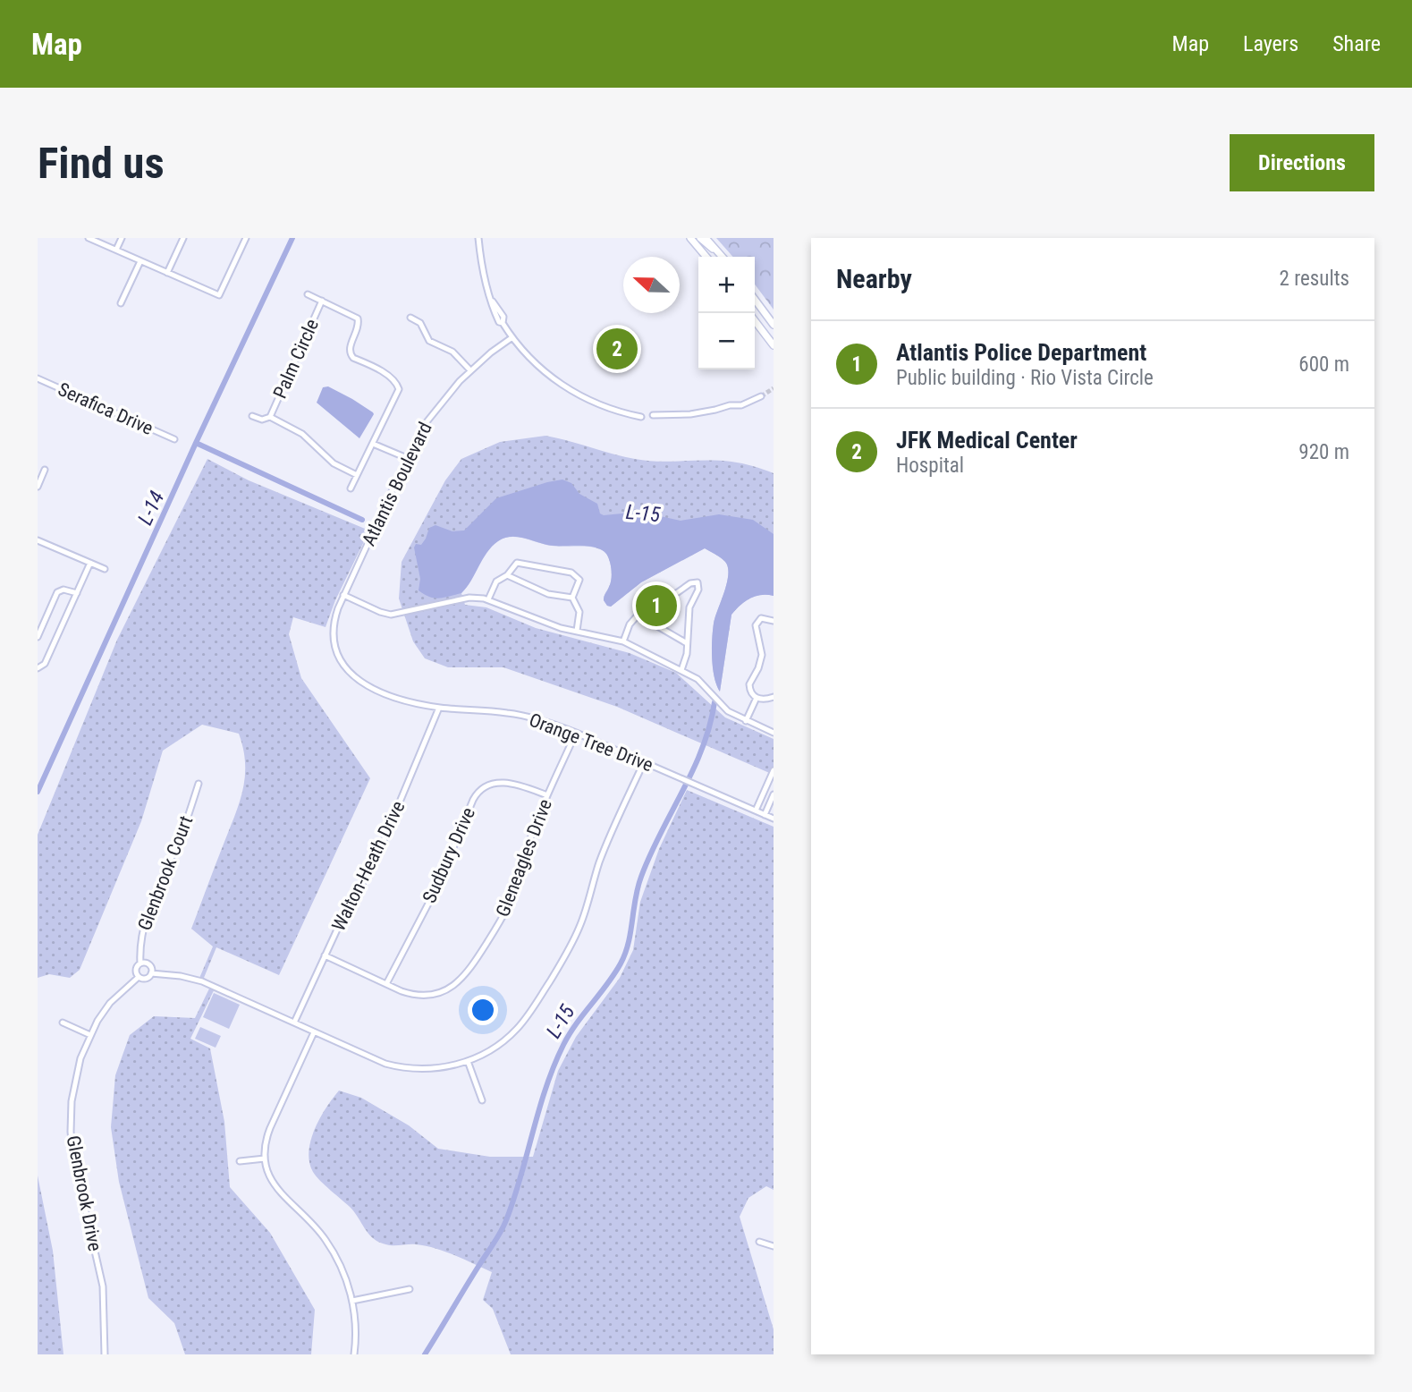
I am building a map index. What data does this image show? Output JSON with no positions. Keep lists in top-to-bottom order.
{
  "streets": {
    "street": [
      "Palm Circle",
      "Serafica Drive",
      "Atlantis Boulevard",
      "Orange Tree Drive",
      "Sudbury Drive",
      "Gleneagles Drive",
      "Walton-Heath Drive",
      "Glenbrook Court",
      "Glenbrook Drive"
    ]
  },
  "crossings": [
    ["Atlantis Boulevard", "Orange Tree Drive"],
    ["Orange Tree Drive", "Gleneagles Drive"],
    ["Orange Tree Drive", "Walton-Heath Drive"],
    ["Orange Tree Drive", "Glenbrook Drive"],
    ["Sudbury Drive", "Gleneagles Drive"],
    ["Gleneagles Drive", "Walton-Heath Drive"],
    ["Walton-Heath Drive", "Glenbrook Drive"],
    ["Glenbrook Court", "Glenbrook Drive"]
  ],
  "water": ["L-14", "L-15"],
  "north": "left",
  "page": {
    "header": "Map",
    "nav": ["Map", "Layers", "Share"],
    "buttons": "Directions",
    "title": "Find us",
    "heading": ["Nearby", "2 results"],
    "map_buttons": ["+", "−"],
    "list": [
      {
        "mark": "1",
        "name": "Atlantis Police Department",
        "note": "Public building · Rio Vista Circle",
        "value": "600 m"
      },
      {
        "mark": "2",
        "name": "JFK Medical Center",
        "note": "Hospital",
        "value": "920 m"
      }
    ],
    "pins": ["2", "1"]
  }
}
